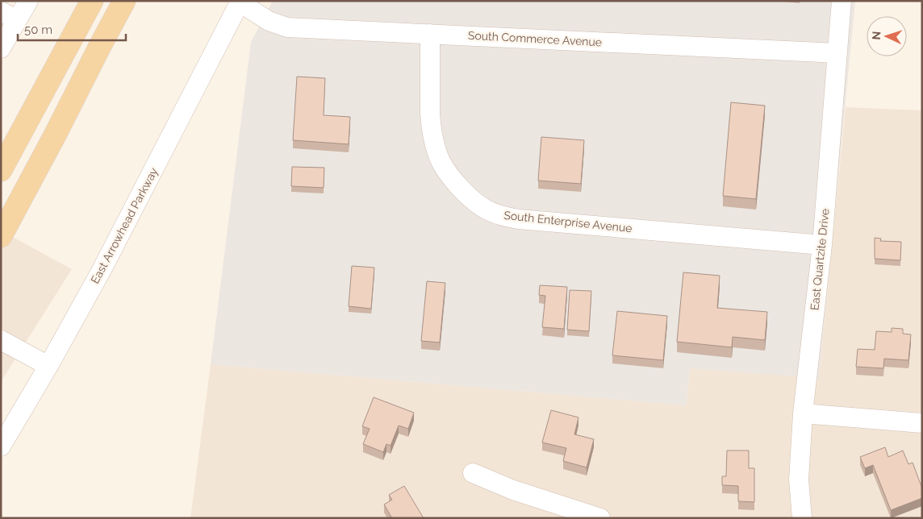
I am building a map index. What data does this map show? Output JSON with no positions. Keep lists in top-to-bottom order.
{
  "streets": {
    "street": [
      "South Commerce Avenue",
      "South Enterprise Avenue",
      "East Arrowhead Parkway",
      "East Quartzite Drive"
    ]
  },
  "crossings": [
    ["South Commerce Avenue", "South Enterprise Avenue"],
    ["South Commerce Avenue", "East Arrowhead Parkway"],
    ["South Commerce Avenue", "East Quartzite Drive"],
    ["South Enterprise Avenue", "East Quartzite Drive"]
  ],
  "scale_bar": "50 m",
  "north": "left"
}
